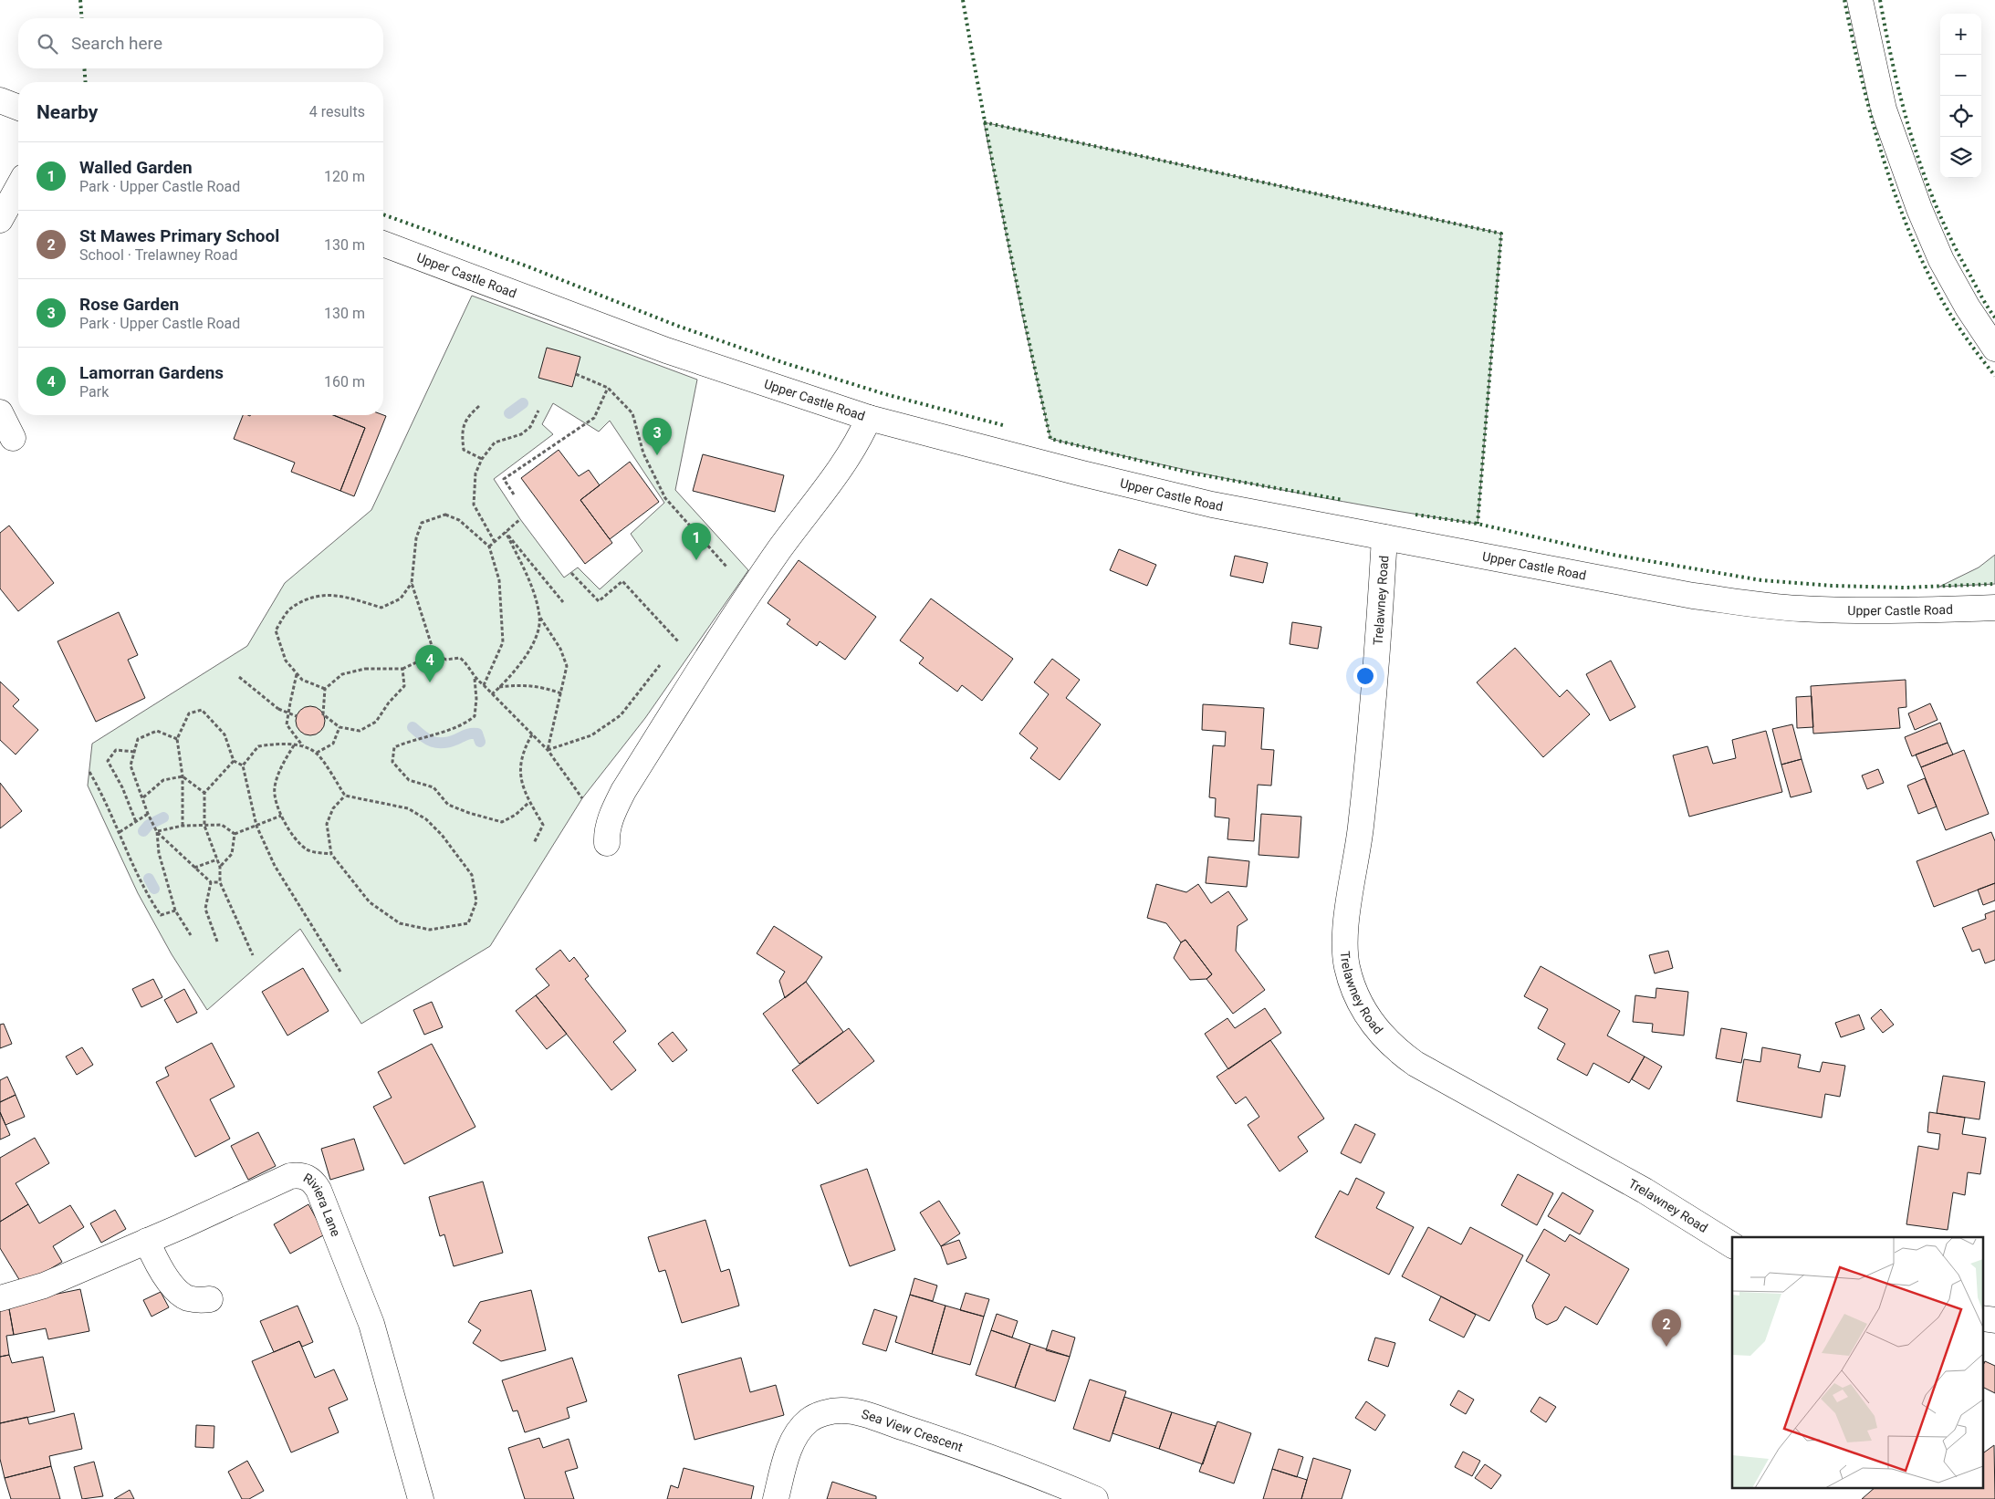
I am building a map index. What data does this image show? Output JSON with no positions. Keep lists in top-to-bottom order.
{
  "streets": {
    "street": [
      "Upper Castle Road",
      "Trelawney Road",
      "Riviera Lane",
      "Sea View Crescent"
    ]
  },
  "crossings": [
    ["Upper Castle Road", "Trelawney Road"]
  ],
  "page": {
    "map_buttons": ["+", "−"],
    "search": "Search here",
    "heading": ["Nearby", "4 results"],
    "list": [
      {
        "mark": "1",
        "name": "Walled Garden",
        "note": "Park · Upper Castle Road",
        "value": "120 m"
      },
      {
        "mark": "2",
        "name": "St Mawes Primary School",
        "note": "School · Trelawney Road",
        "value": "130 m"
      },
      {
        "mark": "3",
        "name": "Rose Garden",
        "note": "Park · Upper Castle Road",
        "value": "130 m"
      },
      {
        "mark": "4",
        "name": "Lamorran Gardens",
        "note": "Park",
        "value": "160 m"
      }
    ],
    "pins": [
      "3",
      "1",
      "4",
      "2"
    ]
  }
}
